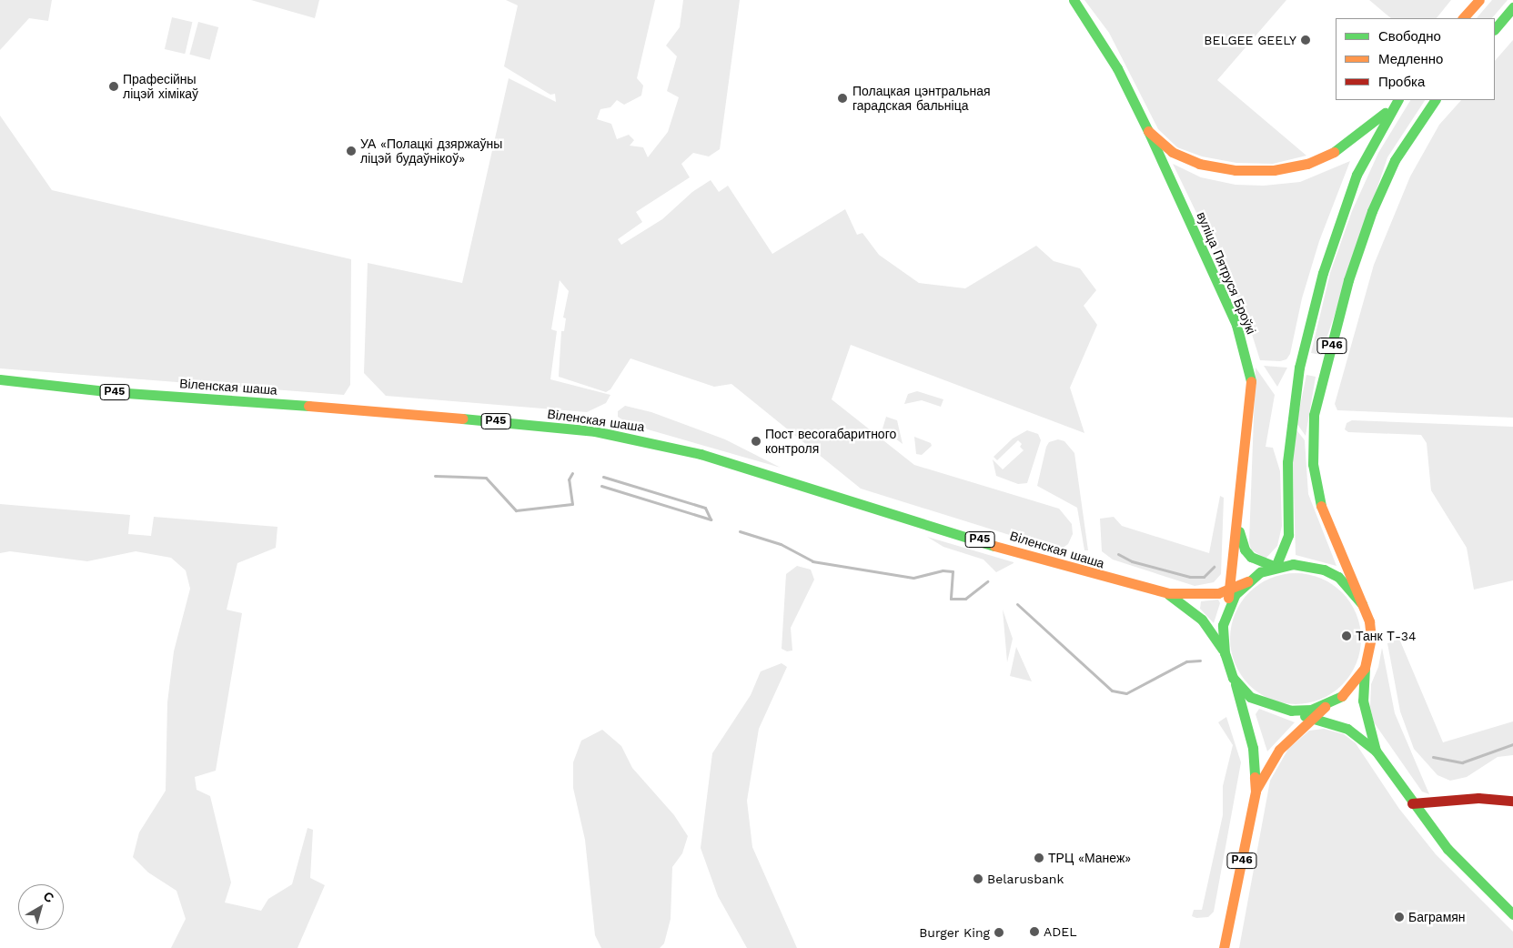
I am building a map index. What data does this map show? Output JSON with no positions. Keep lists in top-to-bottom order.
{
  "streets": {
    "main road": [
      "вуліца Пятруся Броўкі",
      "Р46",
      "Віленская шаша",
      "Р45"
    ]
  },
  "crossings": [
    ["вуліца Пятруся Броўкі", "Р46"],
    ["вуліца Пятруся Броўкі", "Р45"],
    ["Р46", "Р45"],
    ["Віленская шаша", "Р45"]
  ],
  "places": [
    "BELGEE GEELY",
    "Прафесійны ліцэй хімікаў",
    "Полацкая цэнтральная гарадская бальніца",
    "УА «Полацкі дзяржаўны ліцэй будаўнікоў»",
    "Пост весогабаритного контроля",
    "Танк Т-34",
    "ТРЦ «Манеж»",
    "Belarusbank",
    "Баграмян",
    "ADEL",
    "Burger King"
  ],
  "legend": ["Свободно", "Медленно", "Пробка"],
  "north": "top right"
}
